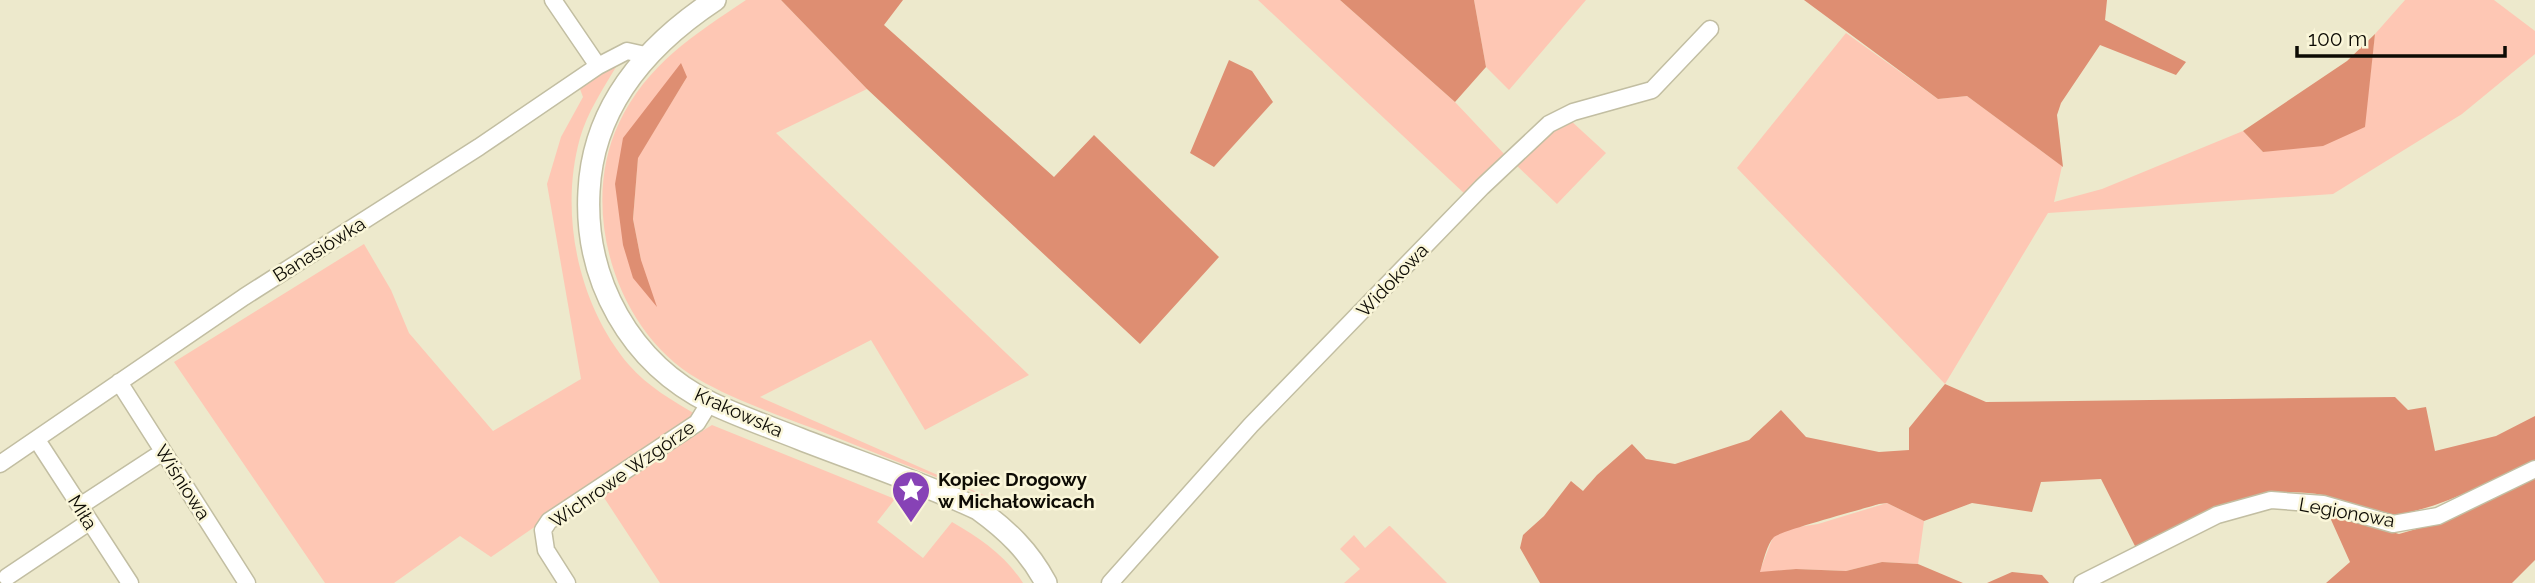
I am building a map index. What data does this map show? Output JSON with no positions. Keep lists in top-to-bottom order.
{
  "streets": {
    "main road": ["Krakowska"],
    "street": [
      "Banasiówka",
      "Widokowa",
      "Wichrowe Wzgórze",
      "Wiśniowa",
      "Miła",
      "Legionowa"
    ]
  },
  "crossings": [
    ["Banasiówka", "Krakowska"],
    ["Banasiówka", "Wiśniowa"],
    ["Banasiówka", "Miła"],
    ["Krakowska", "Wichrowe Wzgórze"]
  ],
  "places": {
    "place": ["Kopiec Drogowy w Michałowicach"]
  },
  "scale_bar": "100 m"
}
